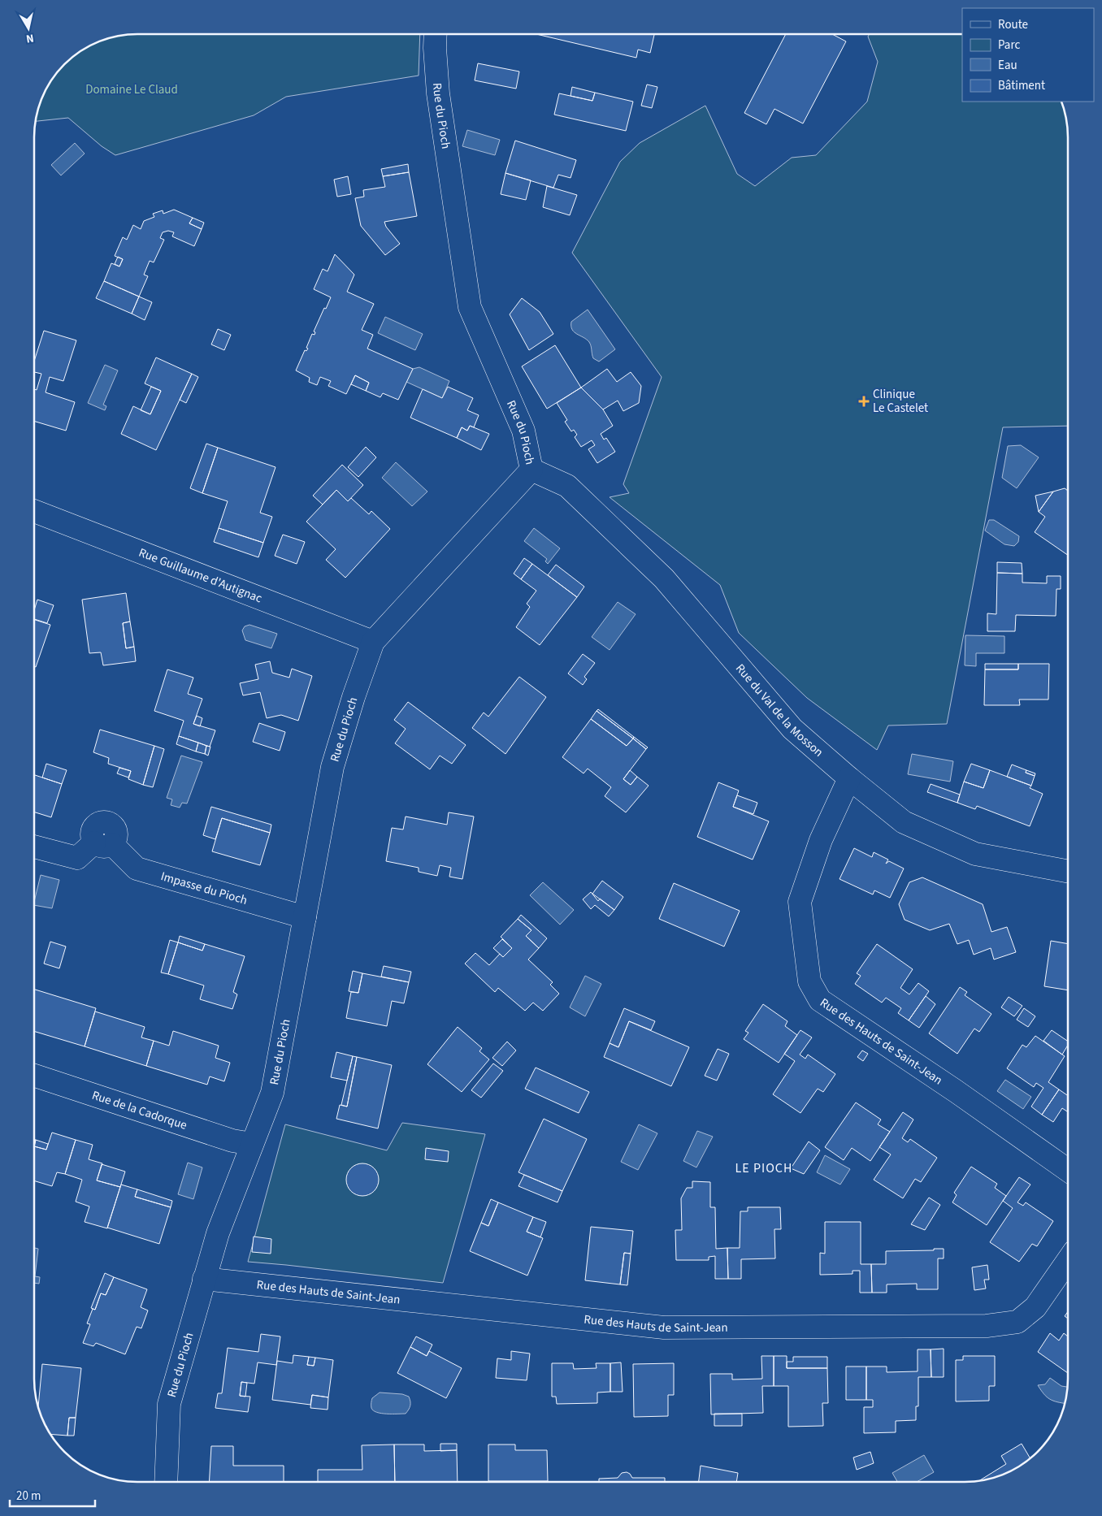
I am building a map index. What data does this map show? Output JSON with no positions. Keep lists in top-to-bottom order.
{
  "streets": {
    "street": [
      "Rue du Pioch",
      "Rue Guillaume d'Autignac",
      "Rue du Val de la Mosson",
      "Impasse du Pioch",
      "Rue des Hauts de Saint-Jean",
      "Rue de la Cadorque"
    ]
  },
  "crossings": [
    ["Rue du Pioch", "Rue Guillaume d'Autignac"],
    ["Rue du Pioch", "Rue du Val de la Mosson"],
    ["Rue du Pioch", "Impasse du Pioch"],
    ["Rue du Pioch", "Rue des Hauts de Saint-Jean"],
    ["Rue du Pioch", "Rue de la Cadorque"],
    ["Rue du Val de la Mosson", "Rue des Hauts de Saint-Jean"]
  ],
  "districts": ["LE PIOCH"],
  "parks": ["Domaine Le Claud"],
  "places": {
    "health": ["Clinique Le Castelet"]
  },
  "legend": [
    "Route",
    "Parc",
    "Eau",
    "Bâtiment"
  ],
  "scale_bar": "20 m",
  "north": "bottom"
}
